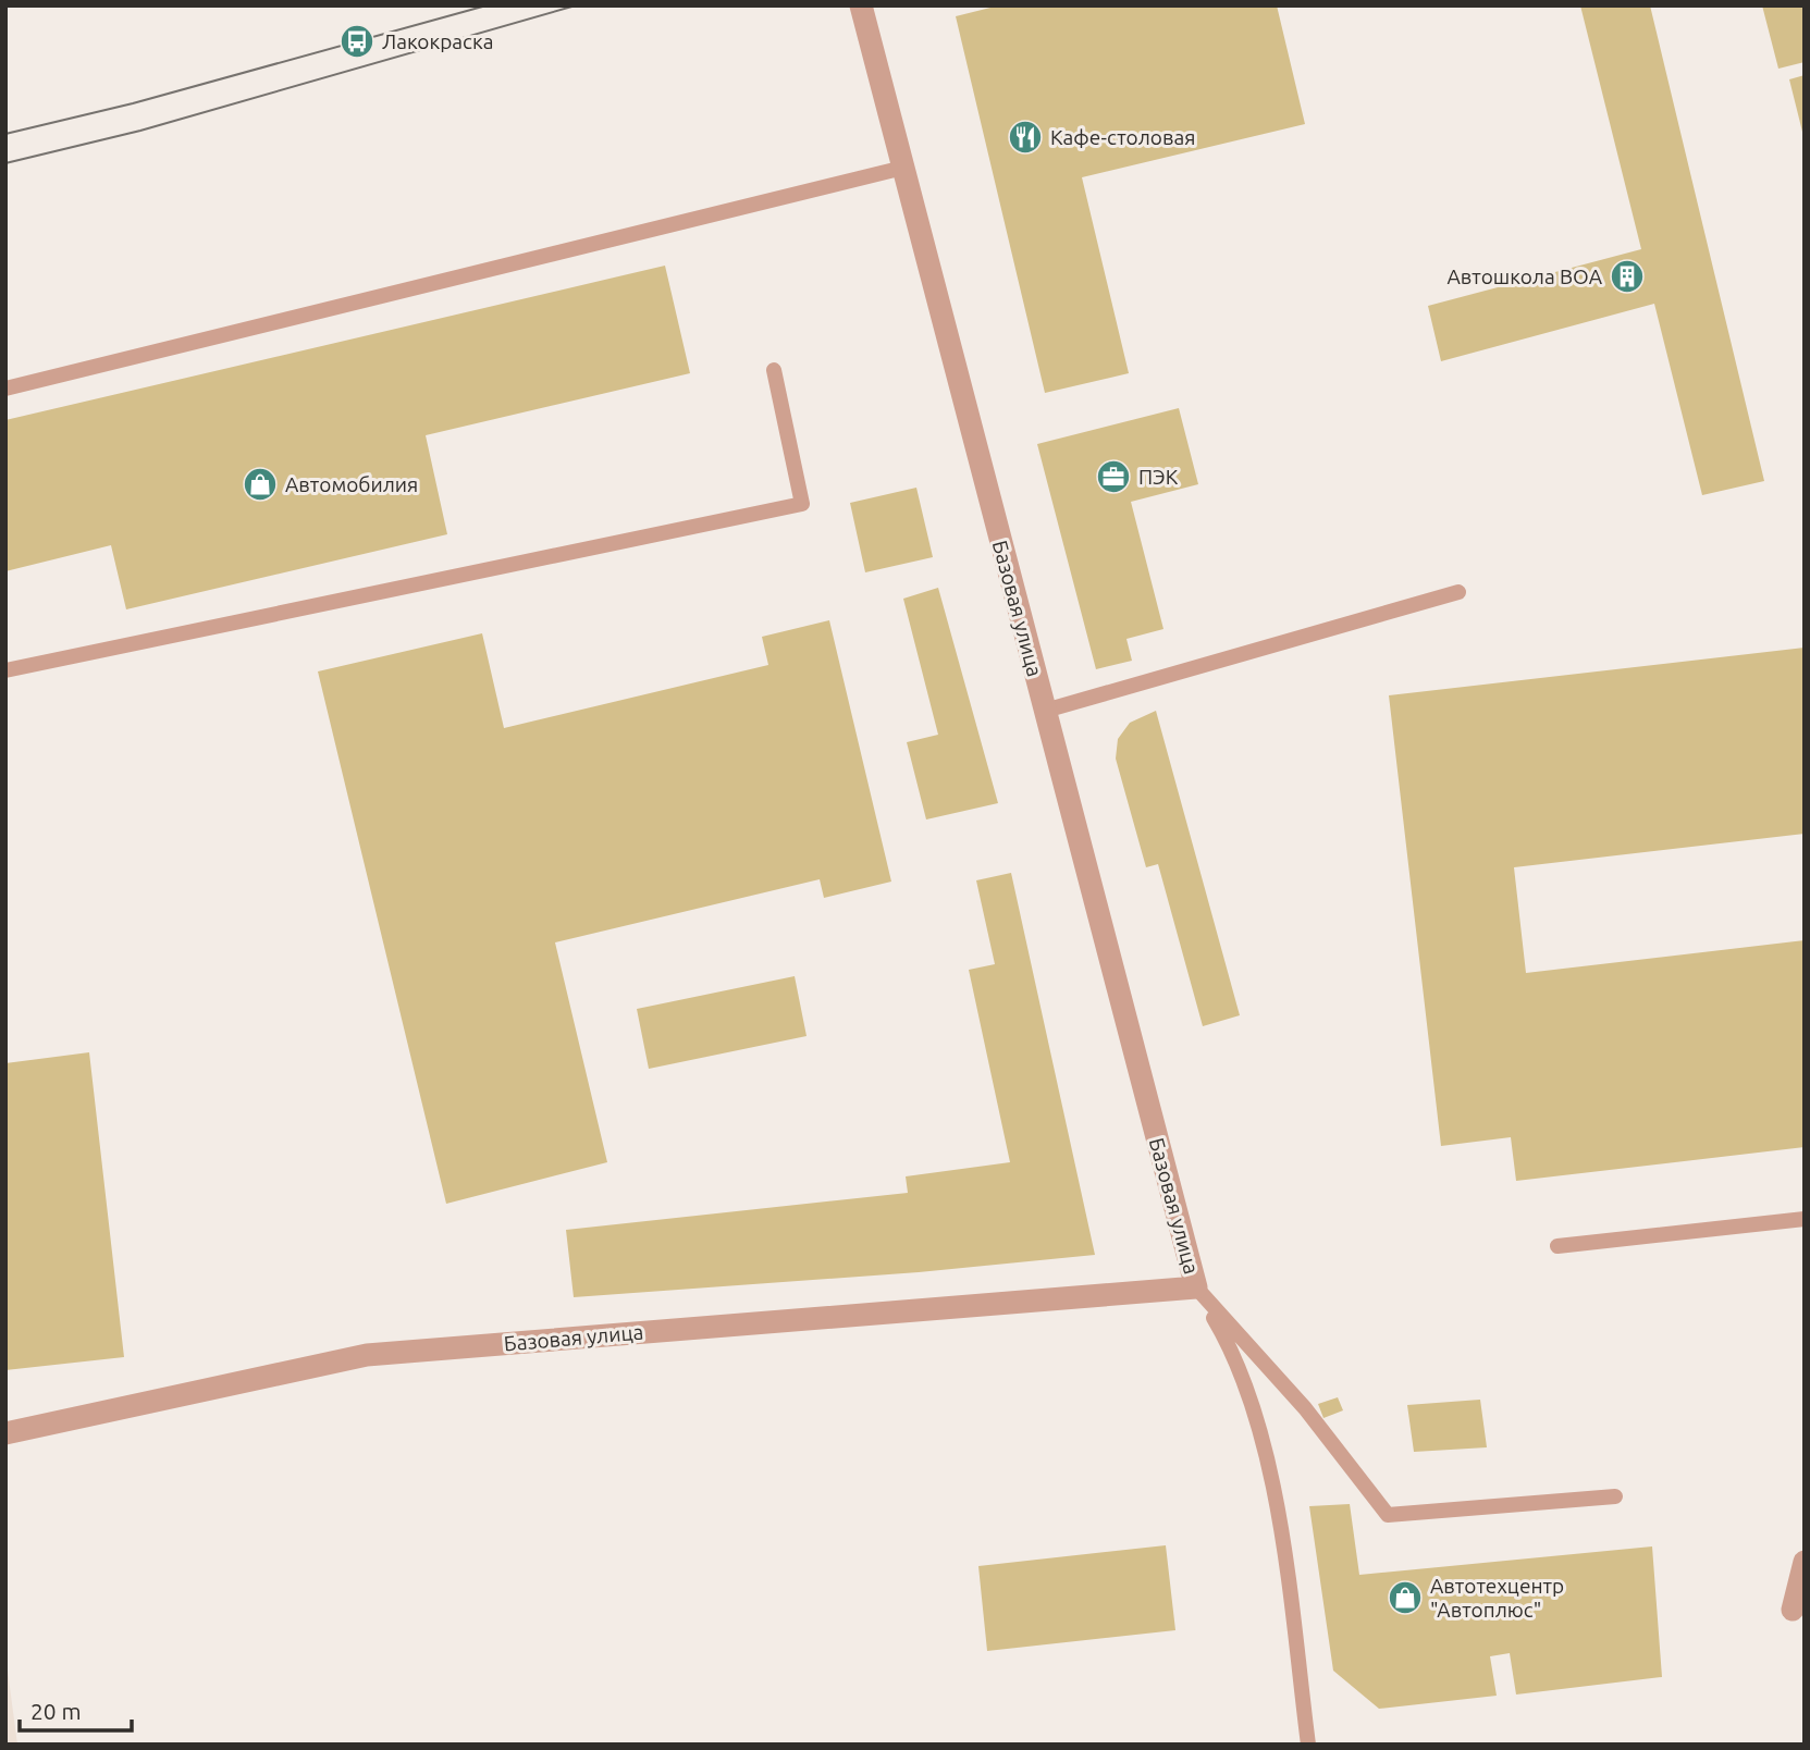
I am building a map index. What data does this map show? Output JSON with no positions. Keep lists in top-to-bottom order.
{
  "streets": {
    "street": ["Базовая улица"]
  },
  "places": {
    "bus stop": ["Лакокраска"],
    "restaurant": ["Кафе-столовая"],
    "building": ["Автошкола ВОА"],
    "office": ["ПЭК"],
    "shop": ["Автомобилия", "Автотехцентр \"Автоплюс\""]
  },
  "scale_bar": "20 m"
}
